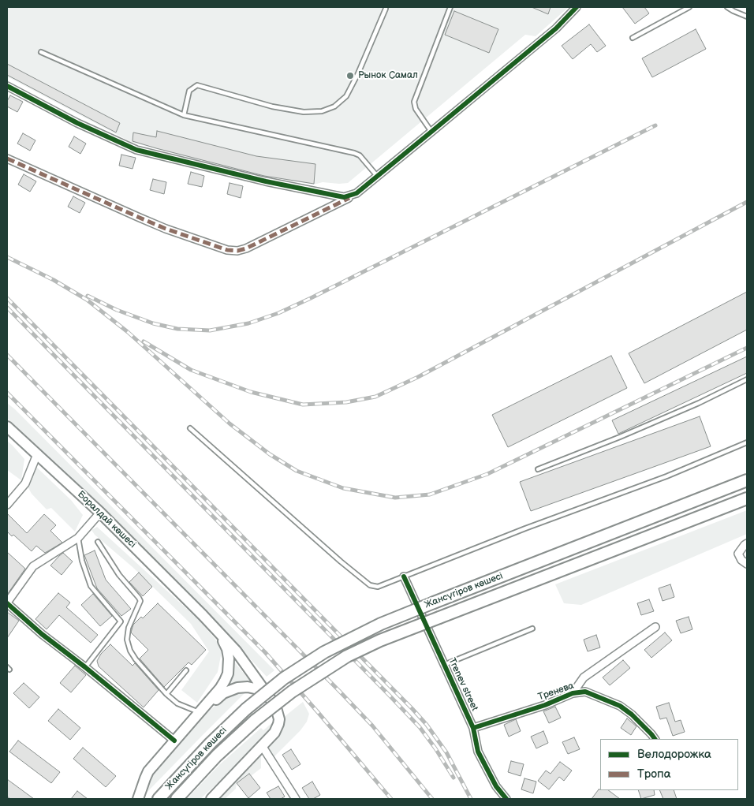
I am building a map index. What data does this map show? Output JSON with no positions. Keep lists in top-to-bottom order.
{
  "streets": {
    "main road": ["Боралдай көшесі", "Жансүгіров көшесі"],
    "street": ["Trenev street", "Тренева"]
  },
  "crossings": [
    ["Trenev street", "Тренева"]
  ],
  "places": ["Рынок Самал"],
  "legend": ["Велодорожка", "Тропа"]
}
